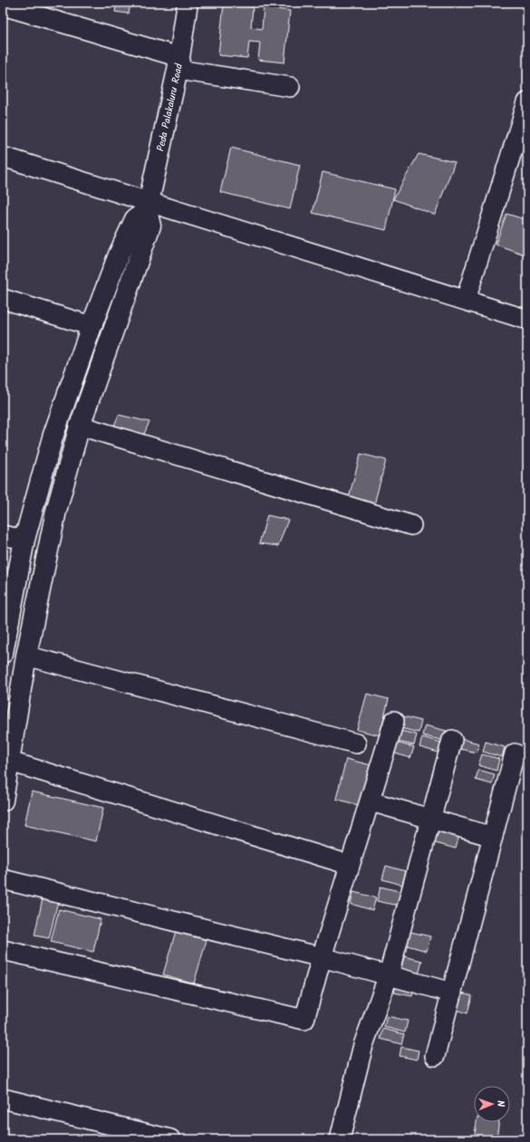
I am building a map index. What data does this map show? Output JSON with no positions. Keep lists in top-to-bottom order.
{
  "streets": {
    "main road": ["Peda Palakaluru Road"]
  },
  "north": "right"
}
